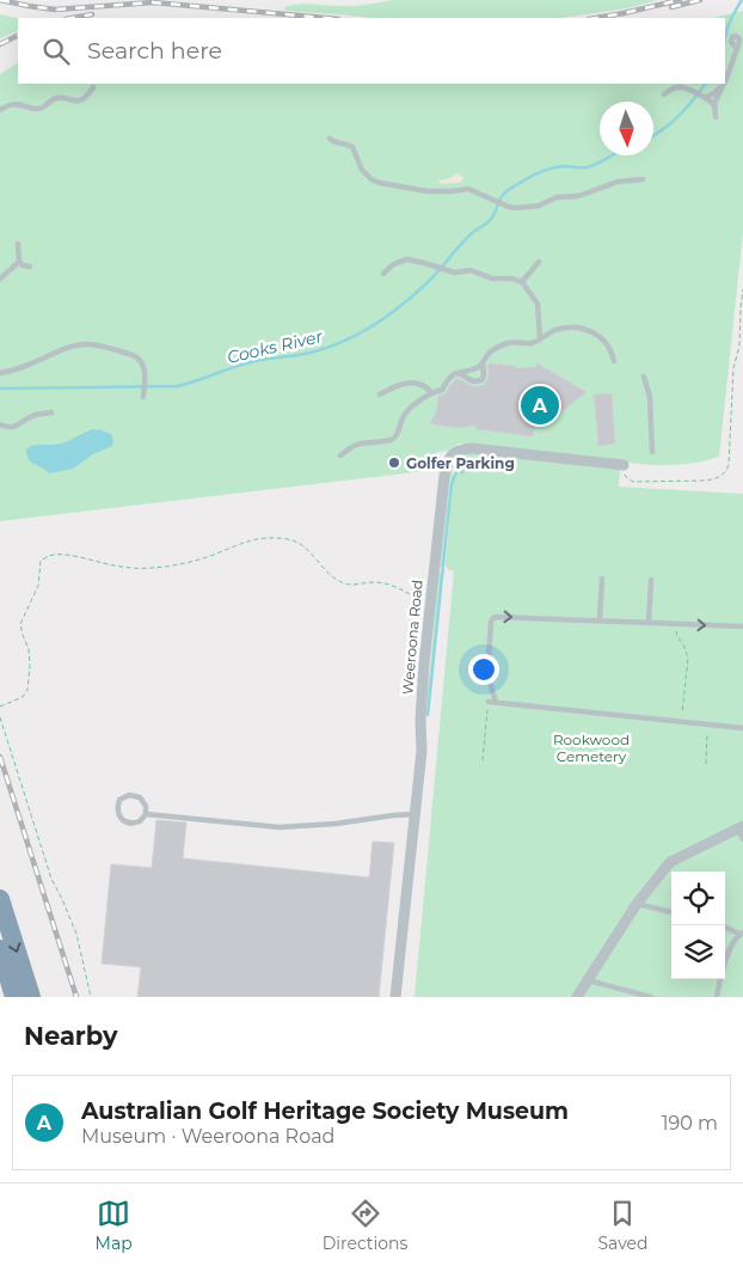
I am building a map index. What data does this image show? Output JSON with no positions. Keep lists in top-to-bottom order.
{
  "streets": {
    "street": ["Weeroona Road"]
  },
  "water": ["Cooks River"],
  "parks": ["Rookwood Cemetery"],
  "places": ["Golfer Parking"],
  "north": "bottom",
  "page": {
    "search": "Search here",
    "pins": "A",
    "heading": "Nearby",
    "list": [
      {
        "mark": "A",
        "name": "Australian Golf Heritage Society Museum",
        "note": "Museum · Weeroona Road",
        "value": "190 m"
      }
    ],
    "nav": ["Map", "Directions", "Saved"]
  }
}
